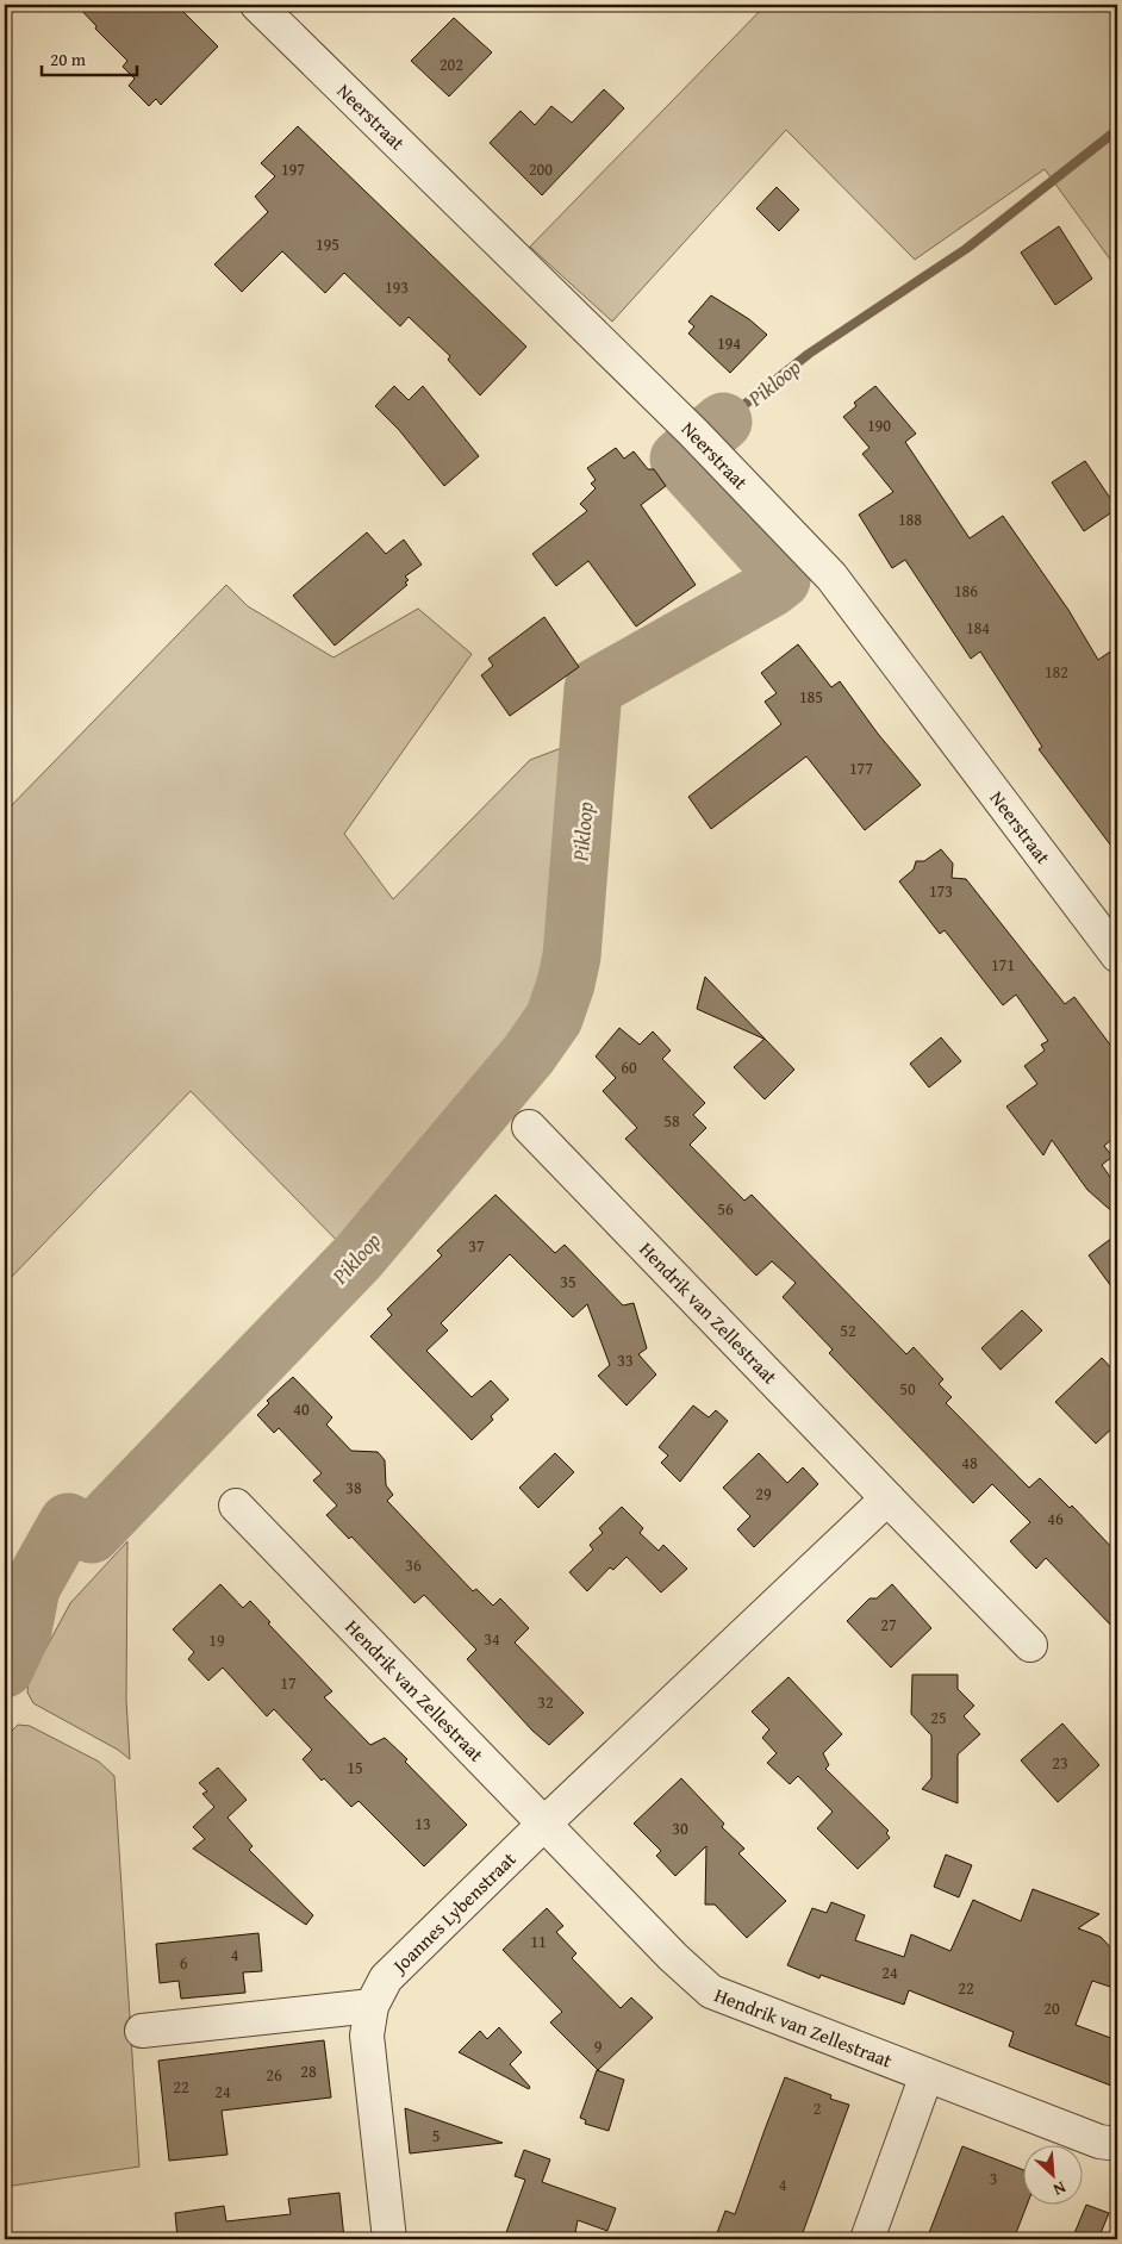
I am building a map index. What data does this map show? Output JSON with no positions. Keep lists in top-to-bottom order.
{
  "streets": {
    "street": ["Neerstraat", "Hendrik van Zellestraat", "Joannes Lybenstraat"]
  },
  "crossings": [
    ["Hendrik van Zellestraat", "Joannes Lybenstraat"]
  ],
  "water": ["Pikloop"],
  "house_numbers": [
    "202",
    "197",
    "200",
    "195",
    "193",
    "194",
    "190",
    "188",
    "186",
    "184",
    "182",
    "185",
    "177",
    "173",
    "171",
    "60",
    "58",
    "56",
    "37",
    "35",
    "52",
    "33",
    "50",
    "40",
    "48",
    "38",
    "29",
    "46",
    "36",
    "27",
    "34",
    "19",
    "17",
    "32",
    "25",
    "23",
    "15",
    "13",
    "30",
    "11",
    "4",
    "6",
    "24",
    "22",
    "20",
    "9",
    "28",
    "26",
    "22",
    "24",
    "2",
    "5",
    "3",
    "4"
  ],
  "scale_bar": "20 m",
  "north": "bottom right"
}
